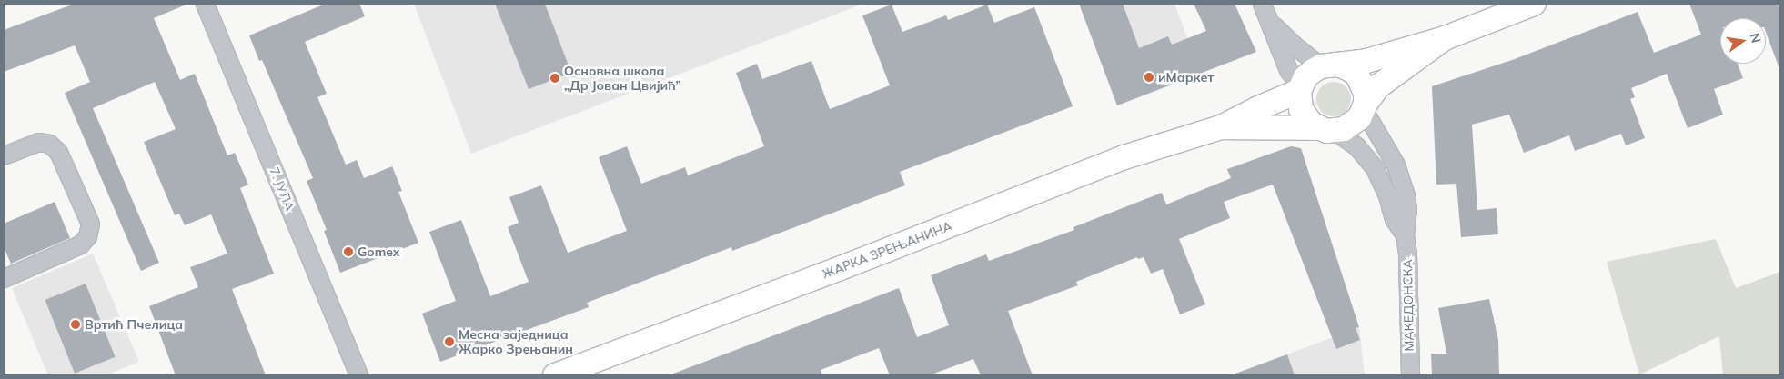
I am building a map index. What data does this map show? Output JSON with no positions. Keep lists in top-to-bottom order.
{
  "streets": {
    "main road": ["ЖАРКА ЗРЕЊАНИНА"],
    "street": ["7. ЈУЛА", "МАКЕДОНСКА"]
  },
  "crossings": [
    ["ЖАРКА ЗРЕЊАНИНА", "МАКЕДОНСКА"]
  ],
  "places": [
    "иМаркет",
    "Основна школа „Др Јован Цвијић”",
    "Gomex",
    "Вртић Пчелица",
    "Месна заједница Жарко Зрењанин"
  ],
  "north": "right"
}
